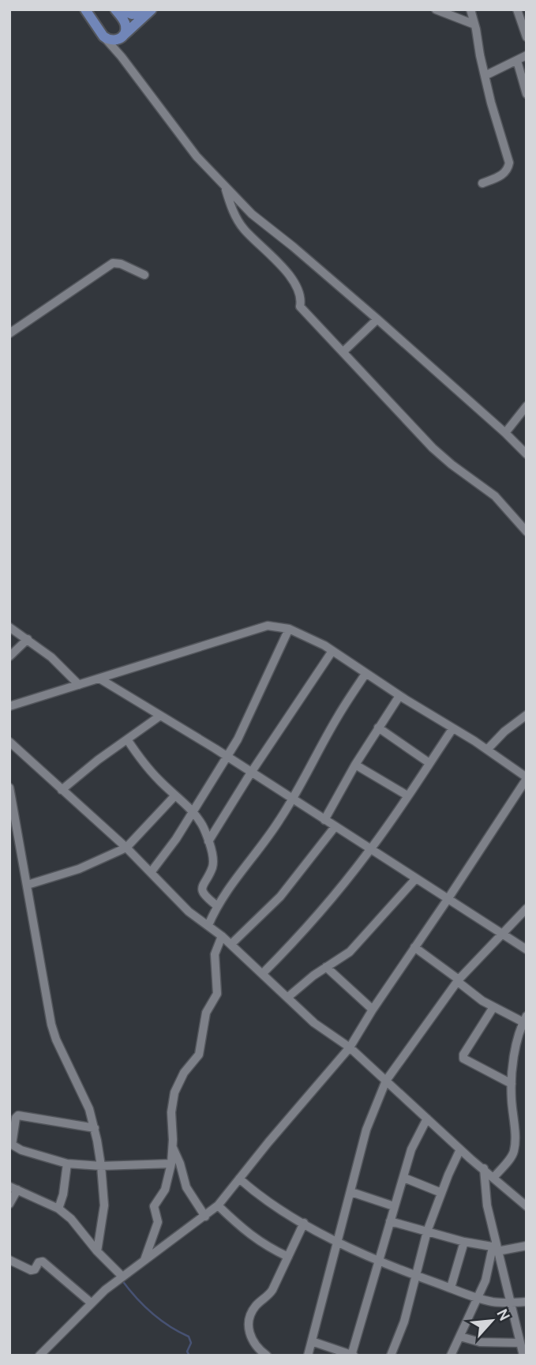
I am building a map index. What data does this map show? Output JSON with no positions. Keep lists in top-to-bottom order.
{
  "north": "top right"
}
